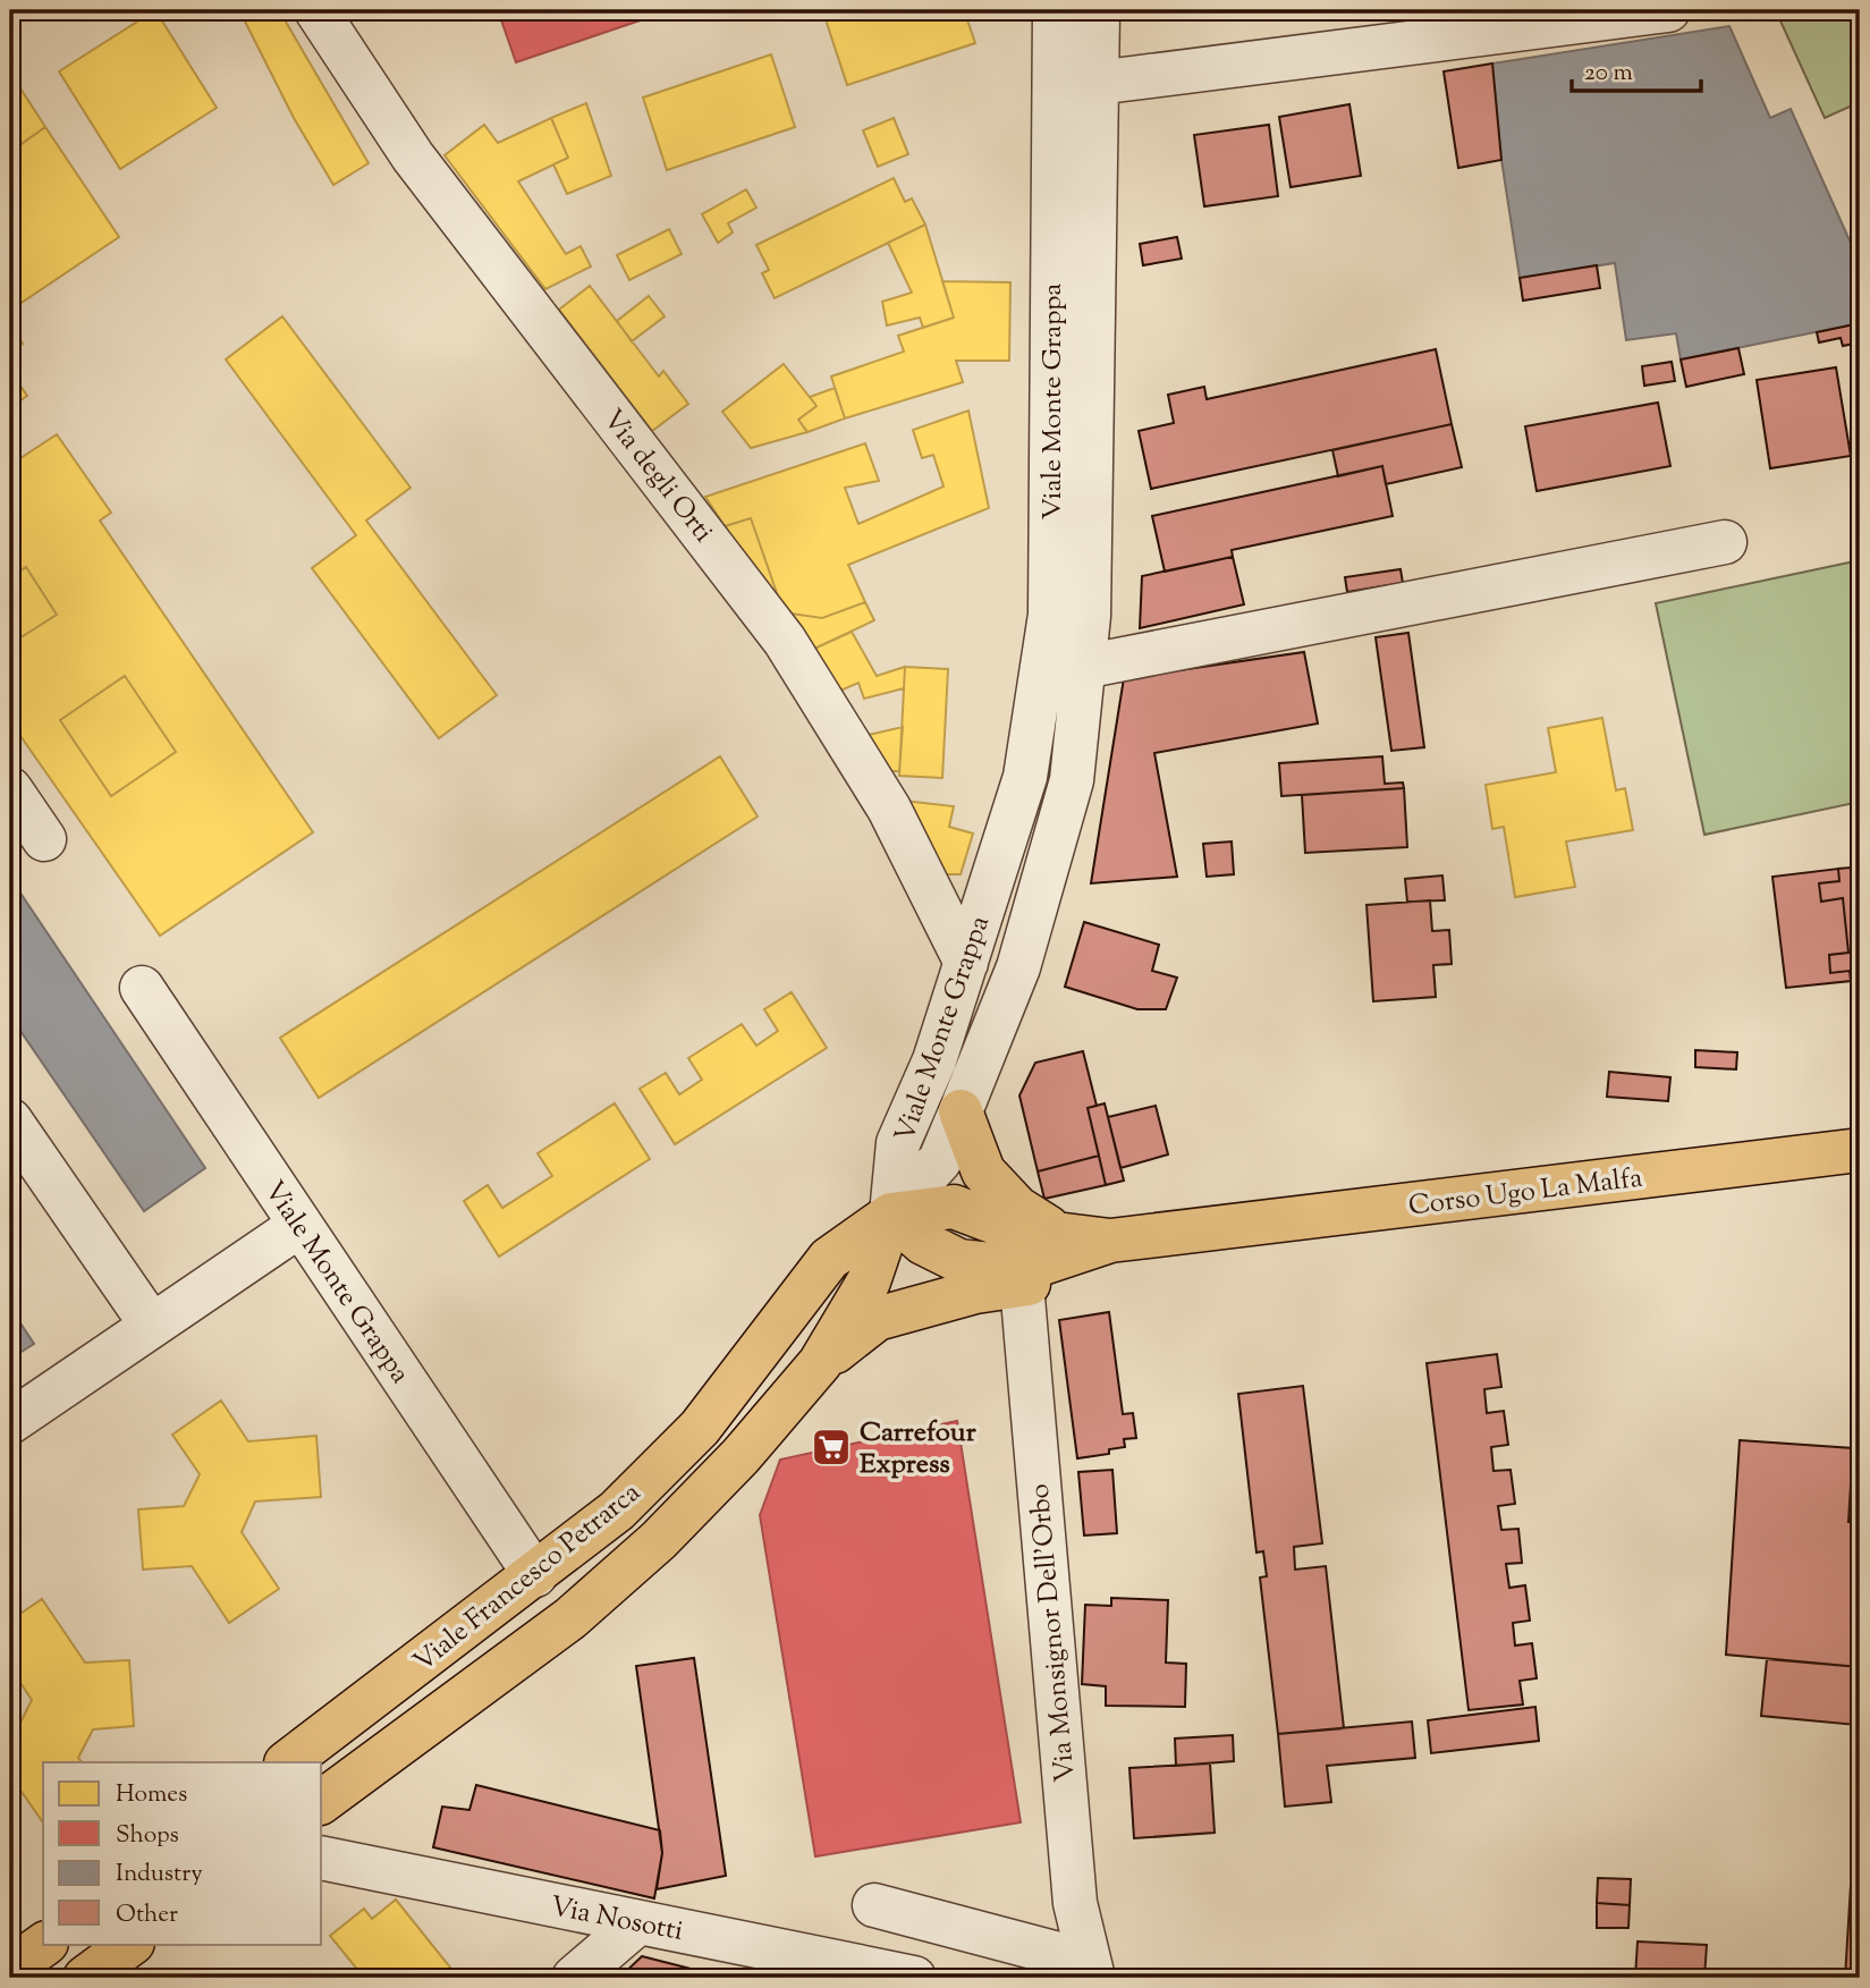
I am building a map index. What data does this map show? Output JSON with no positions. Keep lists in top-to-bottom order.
{
  "streets": {
    "main road": ["Corso Ugo La Malfa", "Viale Francesco Petrarca"],
    "street": [
      "Viale Monte Grappa",
      "Via degli Orti",
      "Via Monsignor Dell'Orbo",
      "Via Nosotti"
    ]
  },
  "crossings": [
    ["Viale Monte Grappa", "Via degli Orti"],
    ["Viale Monte Grappa", "Corso Ugo La Malfa"],
    ["Viale Monte Grappa", "Viale Francesco Petrarca"],
    ["Corso Ugo La Malfa", "Viale Francesco Petrarca"],
    ["Corso Ugo La Malfa", "Via Monsignor Dell'Orbo"]
  ],
  "places": {
    "supermarket": ["Carrefour Express"]
  },
  "legend": [
    "Homes",
    "Shops",
    "Industry",
    "Other"
  ],
  "scale_bar": "20 m"
}
